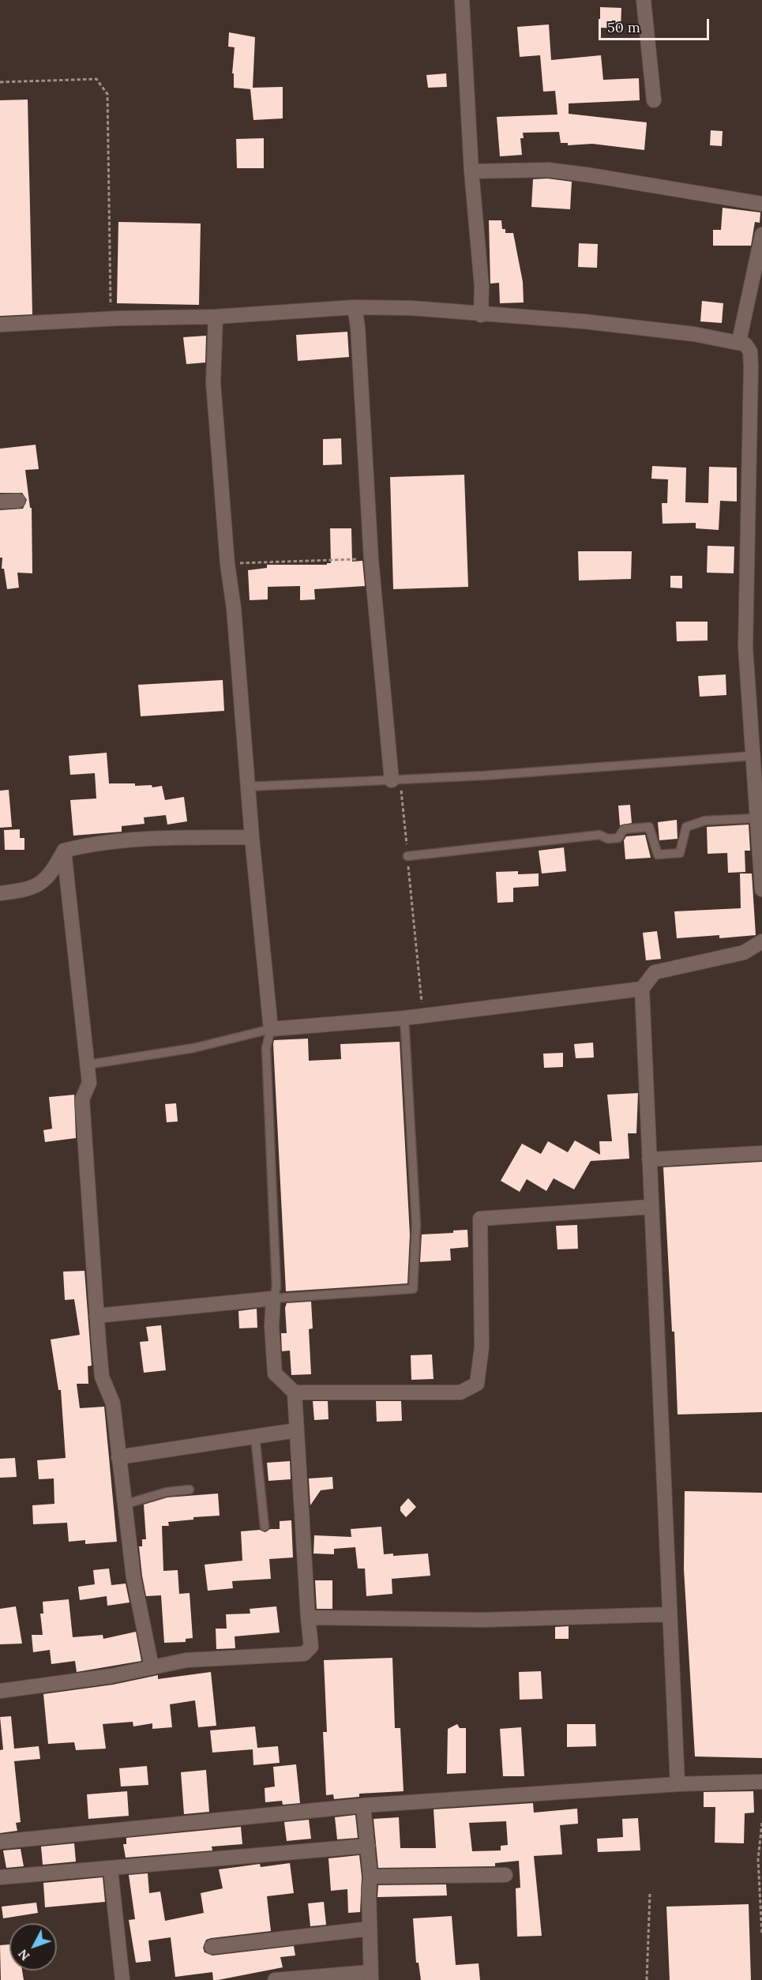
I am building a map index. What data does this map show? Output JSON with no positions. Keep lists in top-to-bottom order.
{
  "scale_bar": "50 m",
  "north": "bottom left"
}
